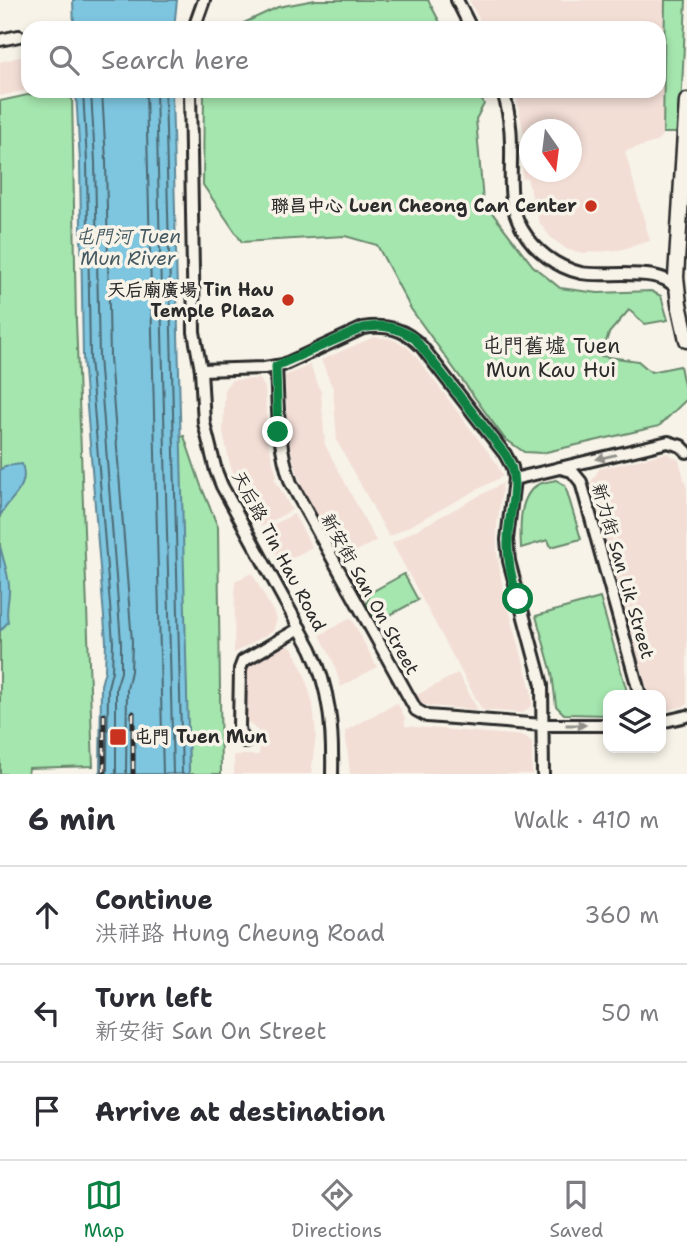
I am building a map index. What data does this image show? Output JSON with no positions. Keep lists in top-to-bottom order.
{
  "streets": {
    "street": ["天后路 Tin Hau Road", "新力街 San Lik Street", "新安街 San On Street"]
  },
  "districts": ["屯門舊墟 Tuen Mun Kau Hui"],
  "water": ["屯門河 Tuen Mun River"],
  "places": {
    "other": ["聯昌中心 Luen Cheong Can Center", "天后廟廣場 Tin Hau Temple Plaza"],
    "transit": ["屯門 Tuen Mun"]
  },
  "north": "bottom",
  "page": {
    "search": "Search here",
    "heading": ["6 min", "Walk · 410 m"],
    "list": [
      ["Continue", "洪祥路 Hung Cheung Road", "360 m"],
      ["Turn left", "新安街 San On Street", "50 m"],
      "Arrive at destination"
    ],
    "nav": ["Map", "Directions", "Saved"]
  }
}
